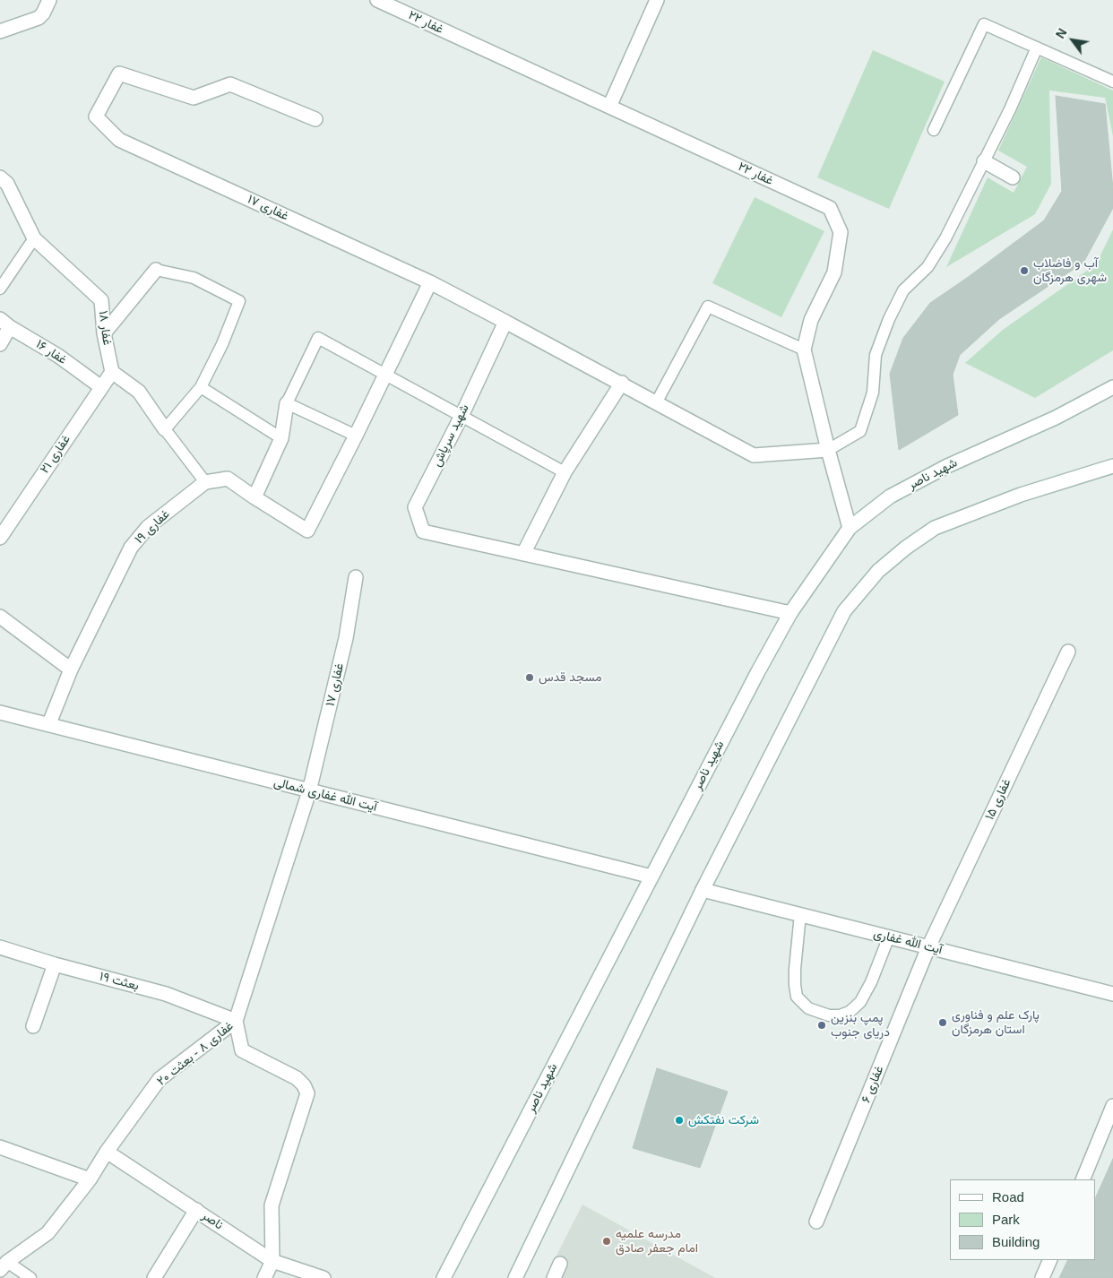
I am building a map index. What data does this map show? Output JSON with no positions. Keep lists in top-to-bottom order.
{
  "streets": {
    "street": [
      "غفار ۲۲",
      "غفاری ۱۷",
      "غفار ۱۸",
      "غفار ۱۶",
      "شهید سرپاش",
      "غفاری ۲۱",
      "شهید ناصر",
      "غفاری ۱۹",
      "آیت الله غفاری شمالی",
      "غفاری ۱۵",
      "آیت الله غفاری",
      "بعثت ۱۹",
      "غفاری ۸ - بعثت ۲۰",
      "غفاری ۶",
      "ناصر"
    ]
  },
  "crossings": [
    ["غفار ۲۲", "شهید ناصر"],
    ["غفاری ۱۷", "آیت الله غفاری شمالی"],
    ["غفاری ۱۷", "غفاری ۸ - بعثت ۲۰"],
    ["غفار ۱۸", "غفاری ۲۱"],
    ["غفار ۱۶", "غفاری ۲۱"],
    ["شهید سرپاش", "شهید ناصر"],
    ["شهید ناصر", "آیت الله غفاری شمالی"],
    ["غفاری ۱۹", "آیت الله غفاری شمالی"],
    ["آیت الله غفاری شمالی", "غفاری ۸ - بعثت ۲۰"],
    ["غفاری ۱۵", "آیت الله غفاری"],
    ["غفاری ۱۵", "غفاری ۶"],
    ["آیت الله غفاری", "غفاری ۶"],
    ["بعثت ۱۹", "غفاری ۸ - بعثت ۲۰"],
    ["غفاری ۸ - بعثت ۲۰", "ناصر"]
  ],
  "places": [
    "آب و فاضلاب شهری هرمزگان",
    "مسجد قدس",
    "پارک علم و فناوری استان هرمزگان",
    "پمپ بنزین دریای جنوب",
    "شرکت نفتکش",
    "مدرسه علمیه امام جعفر صادق"
  ],
  "legend": ["Road", "Park", "Building"],
  "north": "top left"
}
